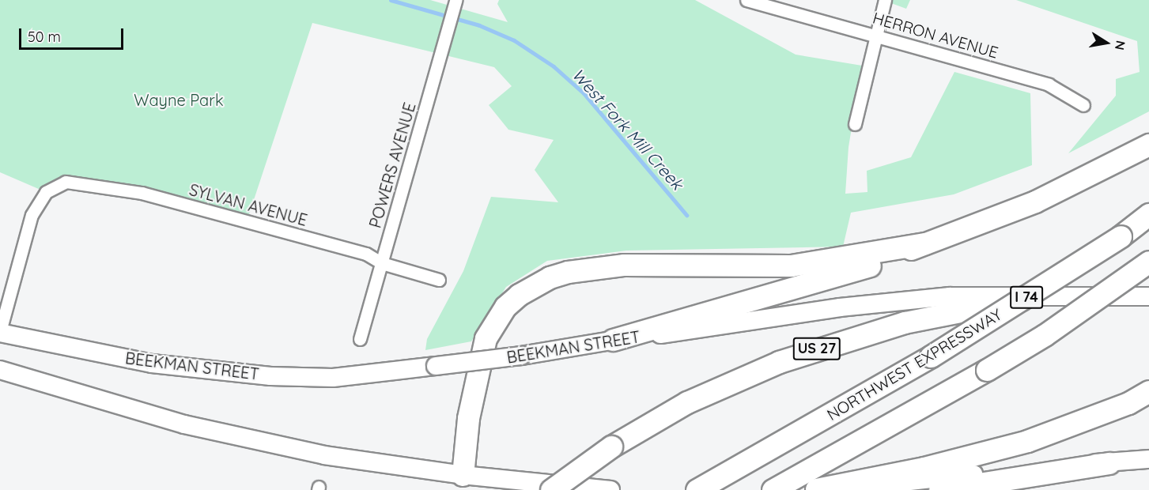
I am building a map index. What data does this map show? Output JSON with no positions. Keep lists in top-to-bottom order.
{
  "streets": {
    "highway": ["I 74", "US 27", "NORTHWEST EXPRESSWAY"],
    "main road": ["BEEKMAN STREET"],
    "street": ["HERRON AVENUE", "POWERS AVENUE", "SYLVAN AVENUE"]
  },
  "crossings": [
    ["POWERS AVENUE", "SYLVAN AVENUE"],
    ["SYLVAN AVENUE", "BEEKMAN STREET"],
    ["BEEKMAN STREET", "US 27"]
  ],
  "water": ["West Fork Mill Creek"],
  "parks": ["Wayne Park"],
  "scale_bar": "50 m",
  "north": "right"
}
